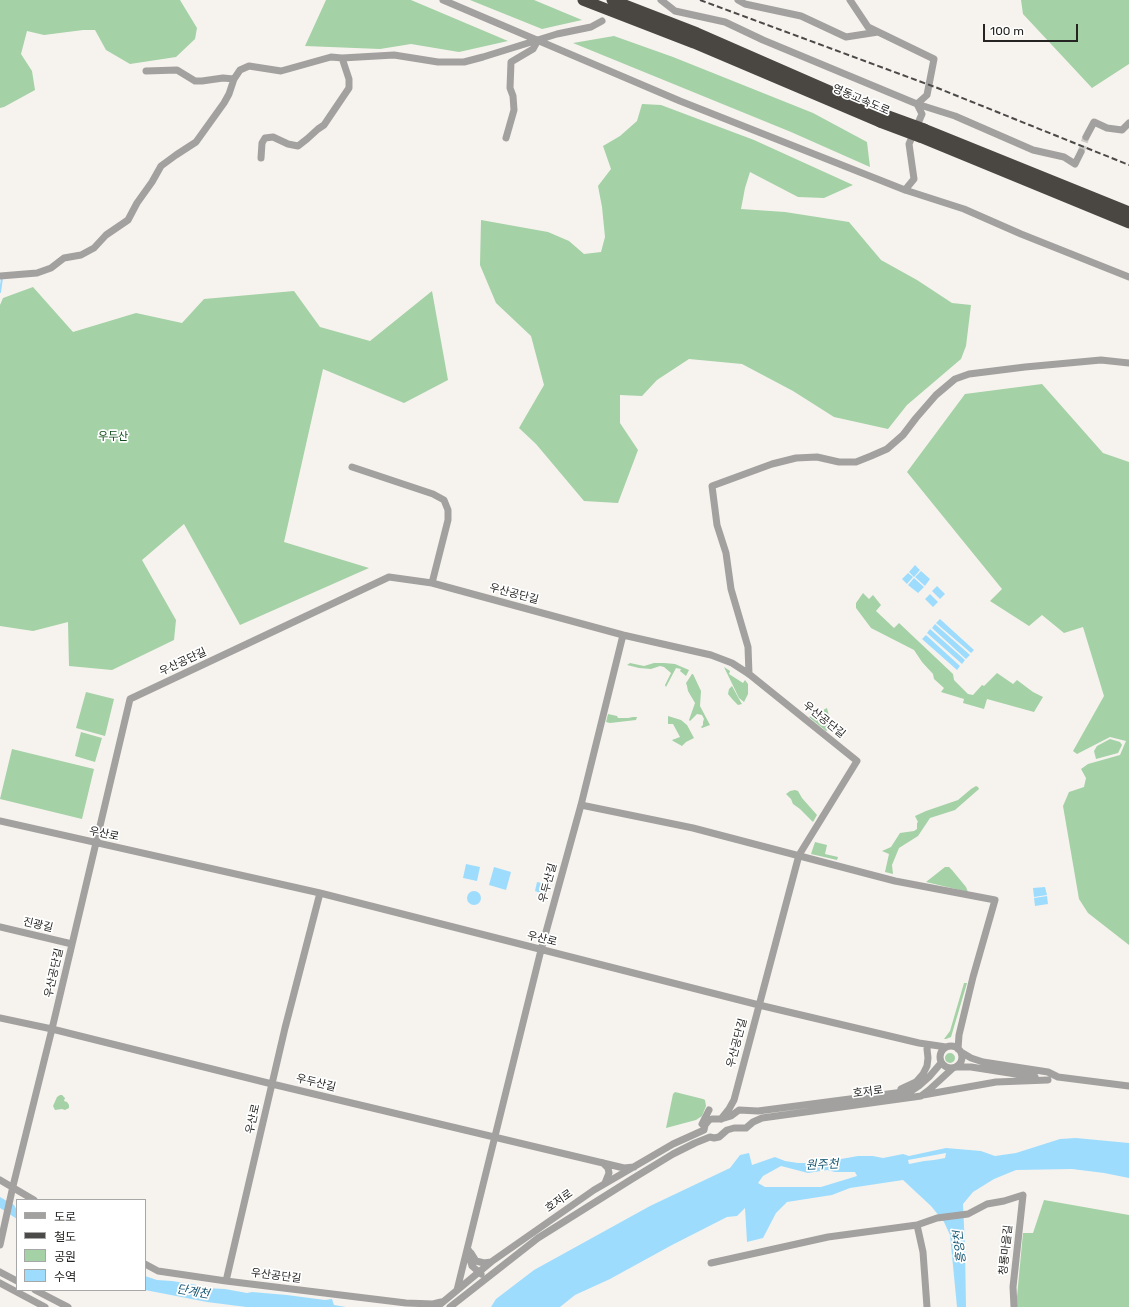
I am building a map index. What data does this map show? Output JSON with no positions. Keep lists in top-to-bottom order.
{
  "streets": {
    "highway": ["영동고속도로"],
    "street": [
      "우산공단길",
      "우산로",
      "우두산길",
      "진광길",
      "호저로",
      "청룡마을길"
    ]
  },
  "crossings": [
    ["우산공단길", "우산로"],
    ["우산공단길", "우두산길"],
    ["우산공단길", "진광길"],
    ["우산로", "우두산길"],
    ["우두산길", "호저로"]
  ],
  "water": ["원주천", "흥양천", "단계천"],
  "parks": ["우두산"],
  "legend": [
    "도로",
    "철도",
    "공원",
    "수역"
  ],
  "scale_bar": "100 m"
}
